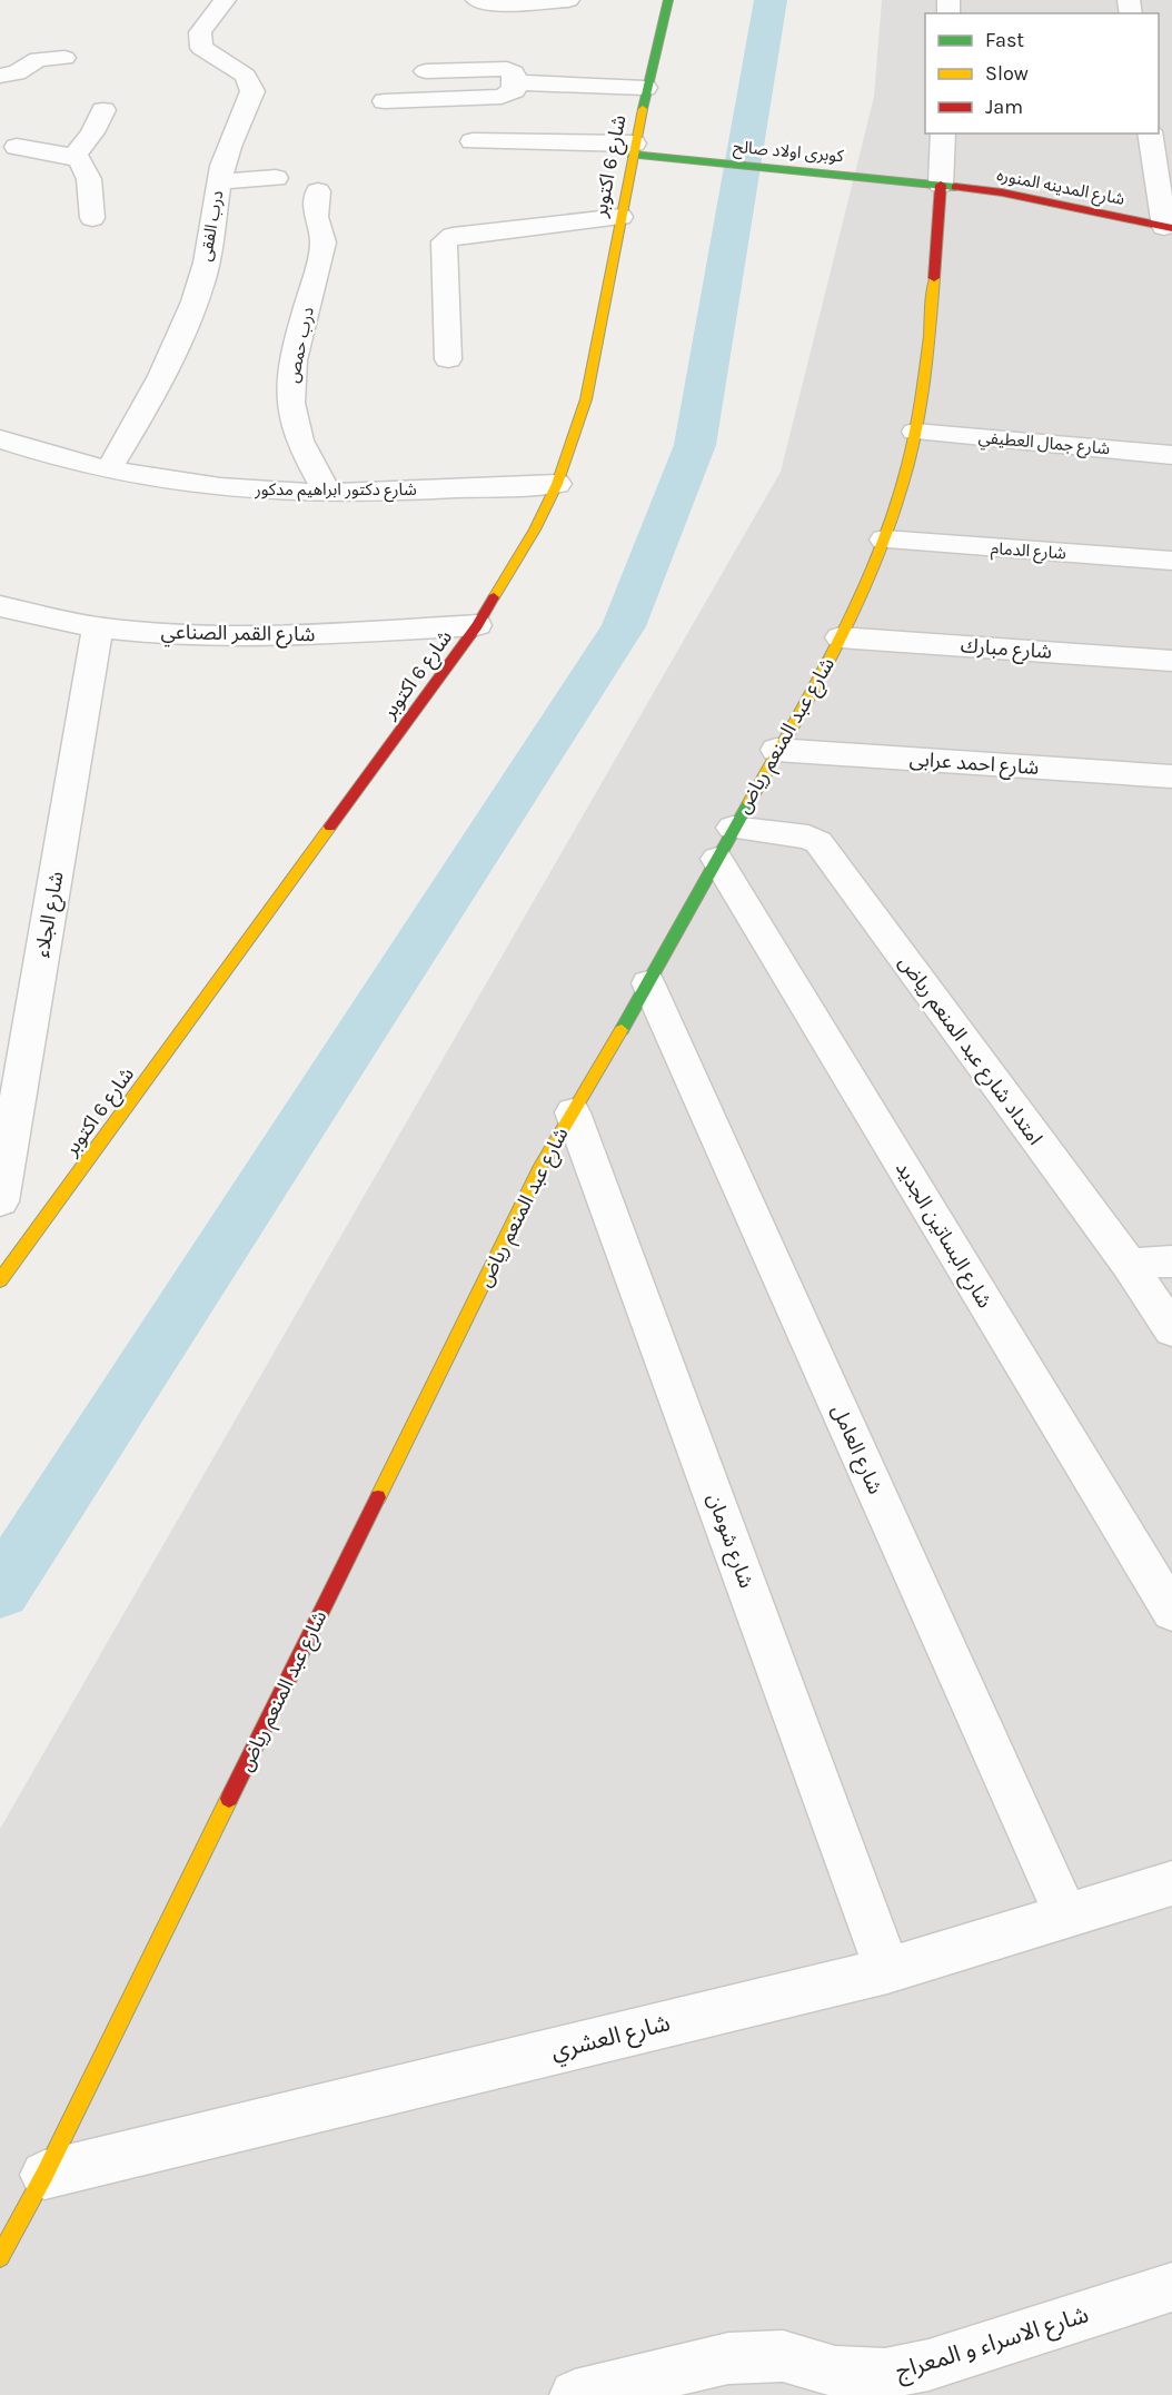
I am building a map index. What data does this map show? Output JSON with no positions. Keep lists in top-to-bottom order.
{
  "streets": {
    "street": [
      "كوبرى اولاد صالح",
      "شارع 6 اكتوبر",
      "شارع المدينه المنوره",
      "درب الفقى",
      "درب حمص",
      "شارع جمال العطيفي",
      "شارع دكتور ابراهيم مدكور",
      "شارع الدمام",
      "شارع القمر الصناعي",
      "شارع مبارك",
      "شارع عبد المنعم رياض",
      "شارع احمد عرابى",
      "شارع الجلاء",
      "امتداد شارع عبد المنعم رياض",
      "شارع البساتين الجديد",
      "شارع العامل",
      "شارع شومان",
      "شارع العشري",
      "شارع الاسراء و المعراج"
    ]
  },
  "crossings": [
    ["كوبرى اولاد صالح", "شارع 6 اكتوبر"],
    ["كوبرى اولاد صالح", "شارع المدينه المنوره"],
    ["كوبرى اولاد صالح", "شارع عبد المنعم رياض"],
    ["شارع 6 اكتوبر", "شارع دكتور ابراهيم مدكور"],
    ["شارع 6 اكتوبر", "شارع القمر الصناعي"],
    ["شارع المدينه المنوره", "شارع عبد المنعم رياض"],
    ["درب الفقى", "شارع دكتور ابراهيم مدكور"],
    ["درب حمص", "شارع دكتور ابراهيم مدكور"],
    ["شارع جمال العطيفي", "شارع عبد المنعم رياض"],
    ["شارع الدمام", "شارع عبد المنعم رياض"],
    ["شارع القمر الصناعي", "شارع الجلاء"],
    ["شارع مبارك", "شارع عبد المنعم رياض"],
    ["شارع عبد المنعم رياض", "شارع احمد عرابى"],
    ["شارع عبد المنعم رياض", "امتداد شارع عبد المنعم رياض"],
    ["شارع عبد المنعم رياض", "شارع البساتين الجديد"],
    ["شارع عبد المنعم رياض", "شارع العامل"],
    ["شارع عبد المنعم رياض", "شارع شومان"],
    ["شارع عبد المنعم رياض", "شارع العشري"],
    ["امتداد شارع عبد المنعم رياض", "شارع البساتين الجديد"],
    ["شارع العامل", "شارع العشري"],
    ["شارع شومان", "شارع العشري"]
  ],
  "legend": ["Fast", "Slow", "Jam"]
}
